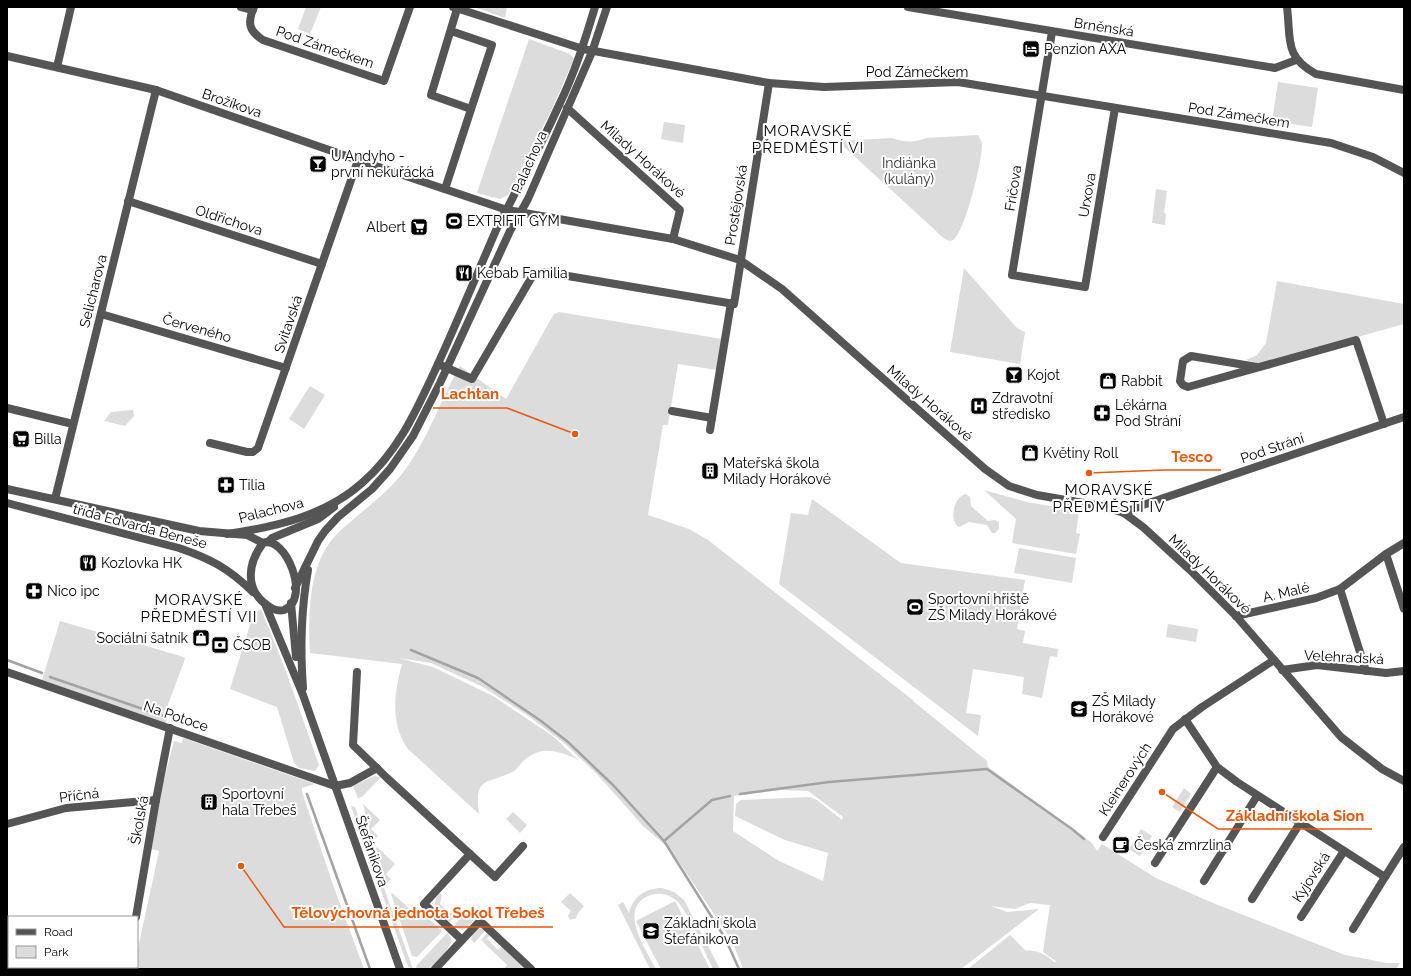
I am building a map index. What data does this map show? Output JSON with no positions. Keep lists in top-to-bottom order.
{
  "streets": {
    "street": [
      "Brněnská",
      "Pod Zámečkem",
      "Brožíkova",
      "Milady Horákové",
      "Palachova",
      "Fričova",
      "Urxova",
      "Prostějovská",
      "Oldřichova",
      "Selicharova",
      "Svitavská",
      "Červeného",
      "Pod Strání",
      "třída Edvarda Beneše",
      "A. Malé",
      "Velehradská",
      "Na Potoce",
      "Kleinerových",
      "Příčná",
      "Školská",
      "Štefánikova",
      "Kyjovská"
    ]
  },
  "crossings": [
    ["Brněnská", "Fričova"],
    ["Pod Zámečkem", "Palachova"],
    ["Pod Zámečkem", "Fričova"],
    ["Pod Zámečkem", "Urxova"],
    ["Pod Zámečkem", "Prostějovská"],
    ["Brožíkova", "Milady Horákové"],
    ["Brožíkova", "Palachova"],
    ["Brožíkova", "Selicharova"],
    ["Brožíkova", "Svitavská"],
    ["Milady Horákové", "Palachova"],
    ["Milady Horákové", "Prostějovská"],
    ["Milady Horákové", "Pod Strání"],
    ["Milady Horákové", "A. Malé"],
    ["Milady Horákové", "Velehradská"],
    ["Palachova", "třída Edvarda Beneše"],
    ["Palachova", "Štefánikova"],
    ["Fričova", "Urxova"],
    ["Oldřichova", "Selicharova"],
    ["Oldřichova", "Svitavská"],
    ["Selicharova", "Červeného"],
    ["Selicharova", "třída Edvarda Beneše"],
    ["Svitavská", "Červeného"],
    ["třída Edvarda Beneše", "Štefánikova"],
    ["Na Potoce", "Školská"],
    ["Na Potoce", "Štefánikova"],
    ["Kleinerových", "Kyjovská"],
    ["Příčná", "Školská"]
  ],
  "districts": ["MORAVSKÉ PŘEDMĚSTÍ VI", "MORAVSKÉ PŘEDMĚSTÍ IV", "MORAVSKÉ PŘEDMĚSTÍ VII"],
  "parks": ["Indiánka (kulány)"],
  "places": {
    "hotel": ["Penzion AXA"],
    "bar": ["U Andyho - první nekuřácká", "Kojot"],
    "sports": ["EXTRIFIT GYM", "Sportovní hřiště ZŠ Milady Horákové"],
    "supermarket": ["Albert", "Billa"],
    "restaurant": ["Kebab Familia", "Kozlovka HK"],
    "shop": ["Rabbit", "Květiny Roll", "Sociální šatník"],
    "hospital": ["Zdravotní středisko"],
    "pharmacy": ["Lékárna Pod Strání", "Tilia", "Nico ipc"],
    "other": [
      "Lachtan",
      "Tesco",
      "Základní škola Sion",
      "Tělovýchovná jednota Sokol Třebeš"
    ],
    "building": ["Mateřská škola Milady Horákové", "Sportovní hala Třebeš"],
    "bank": ["ČSOB"],
    "school or university": ["ZŠ Milady Horákové", "Základní škola Štefánikova"],
    "cafe": ["Česká zmrzlina"]
  },
  "legend": ["Road", "Park"]
}
